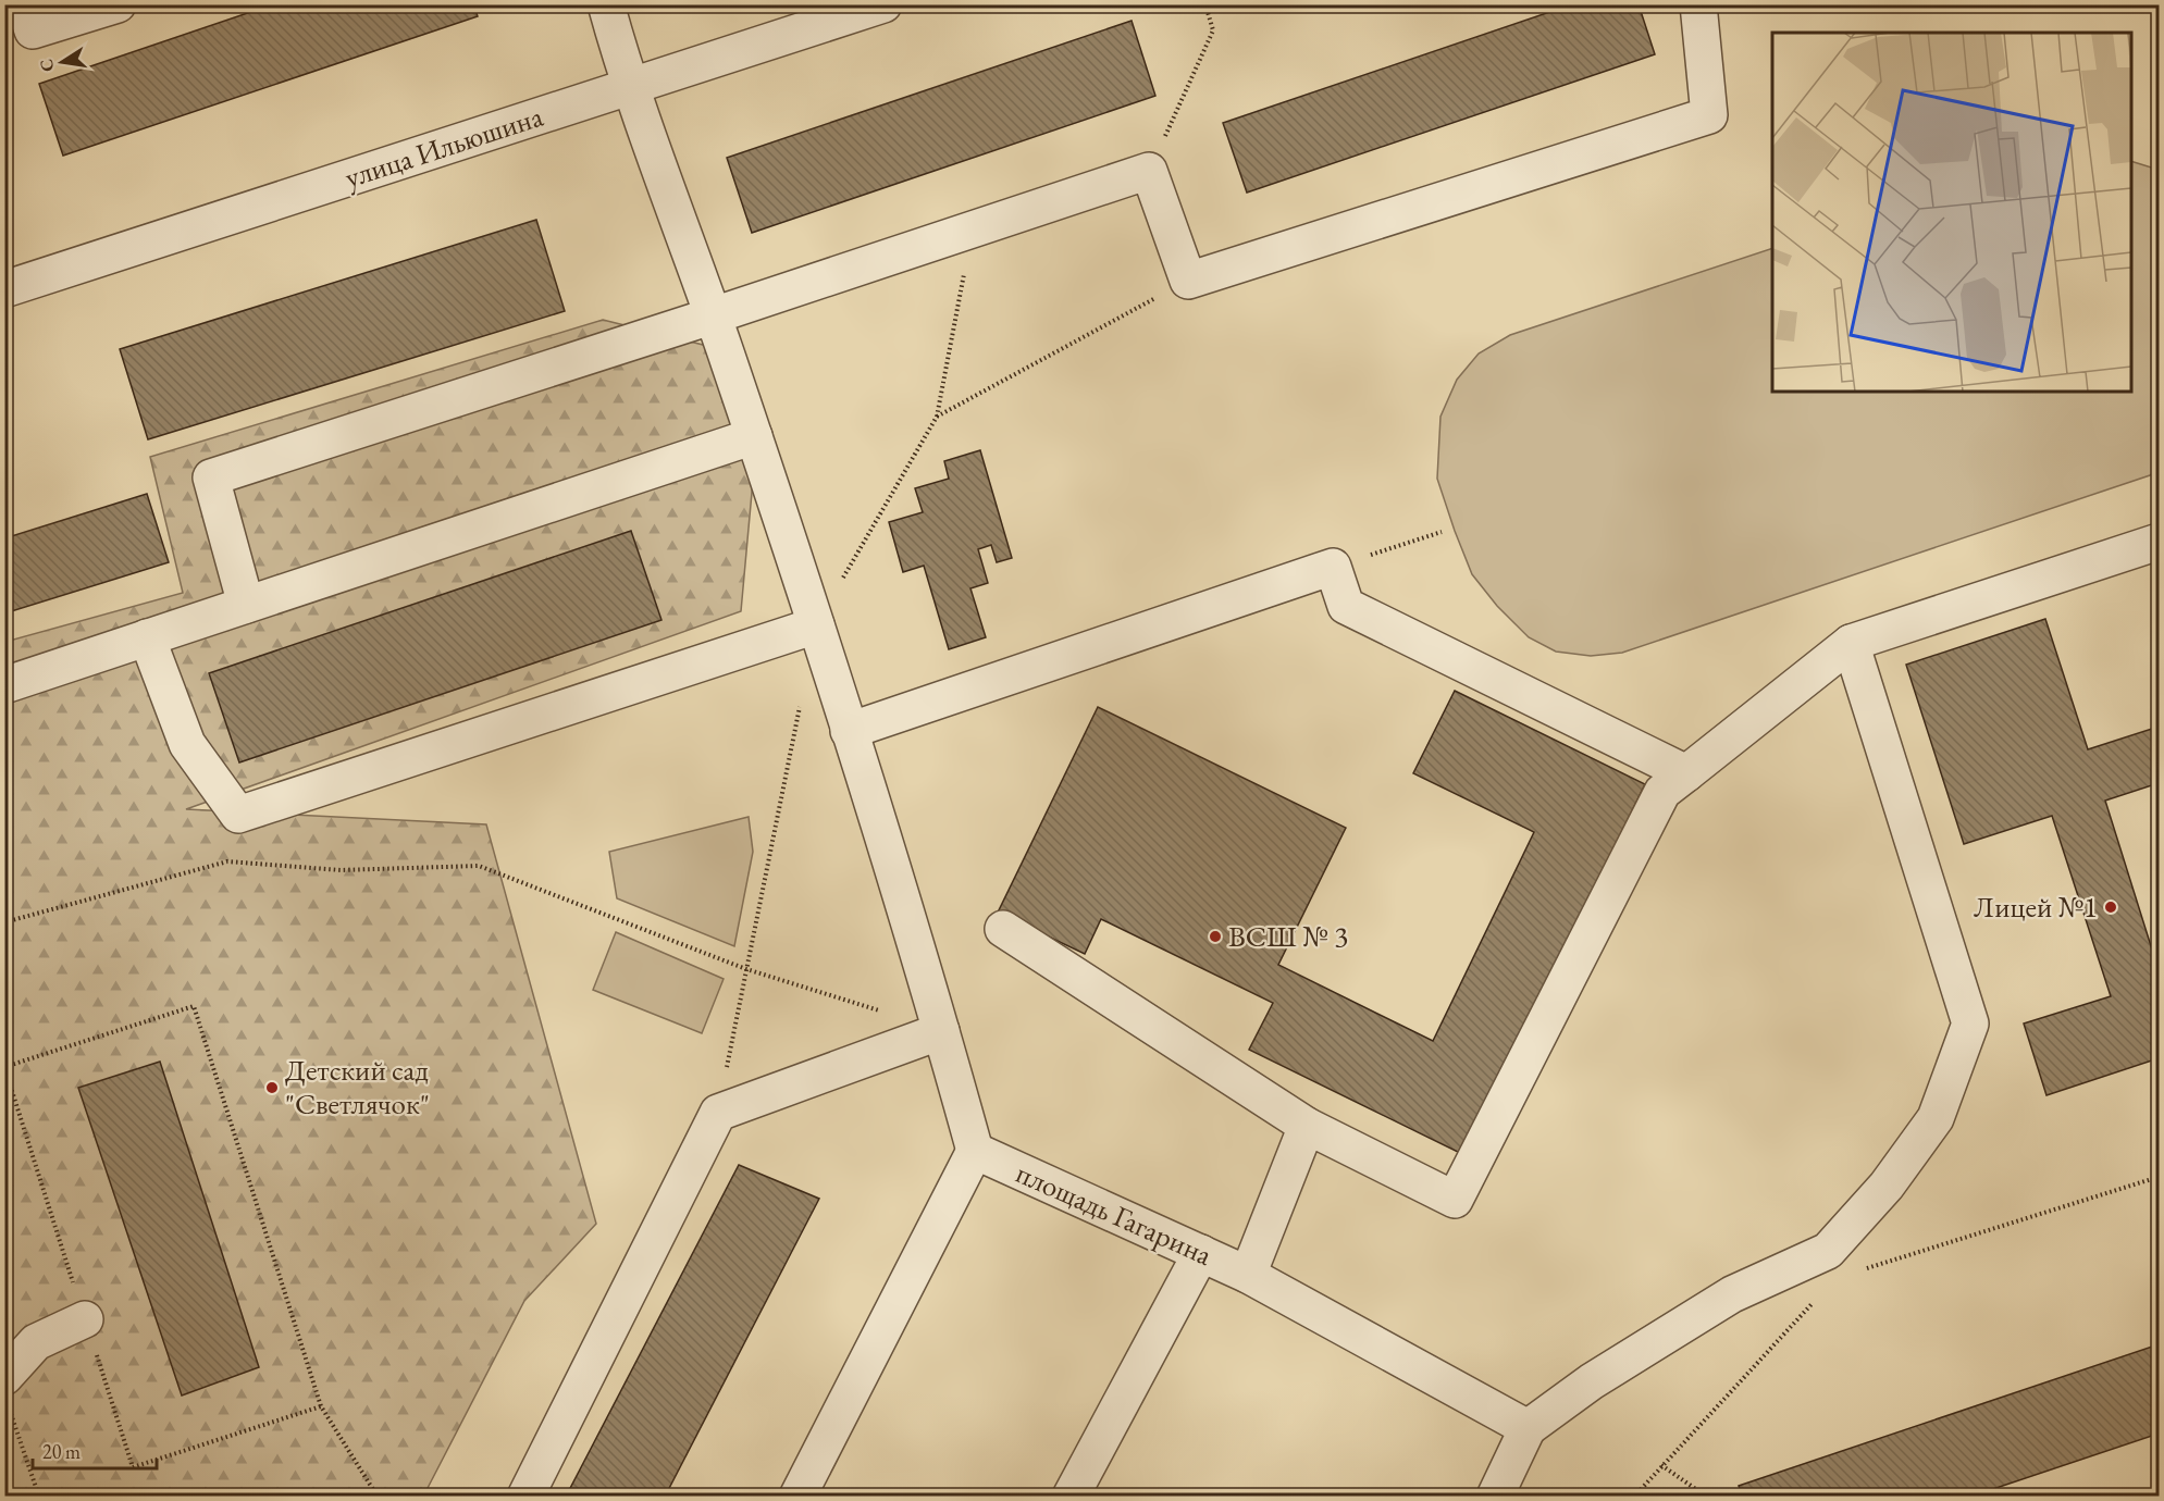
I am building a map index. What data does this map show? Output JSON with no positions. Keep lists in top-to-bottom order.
{
  "streets": {
    "street": ["улица Ильюшина", "площадь Гагарина"]
  },
  "places": ["Лицей №1", "ВСШ № 3", "Детский сад \"Светлячок\""],
  "scale_bar": "20 m",
  "north": "left"
}
